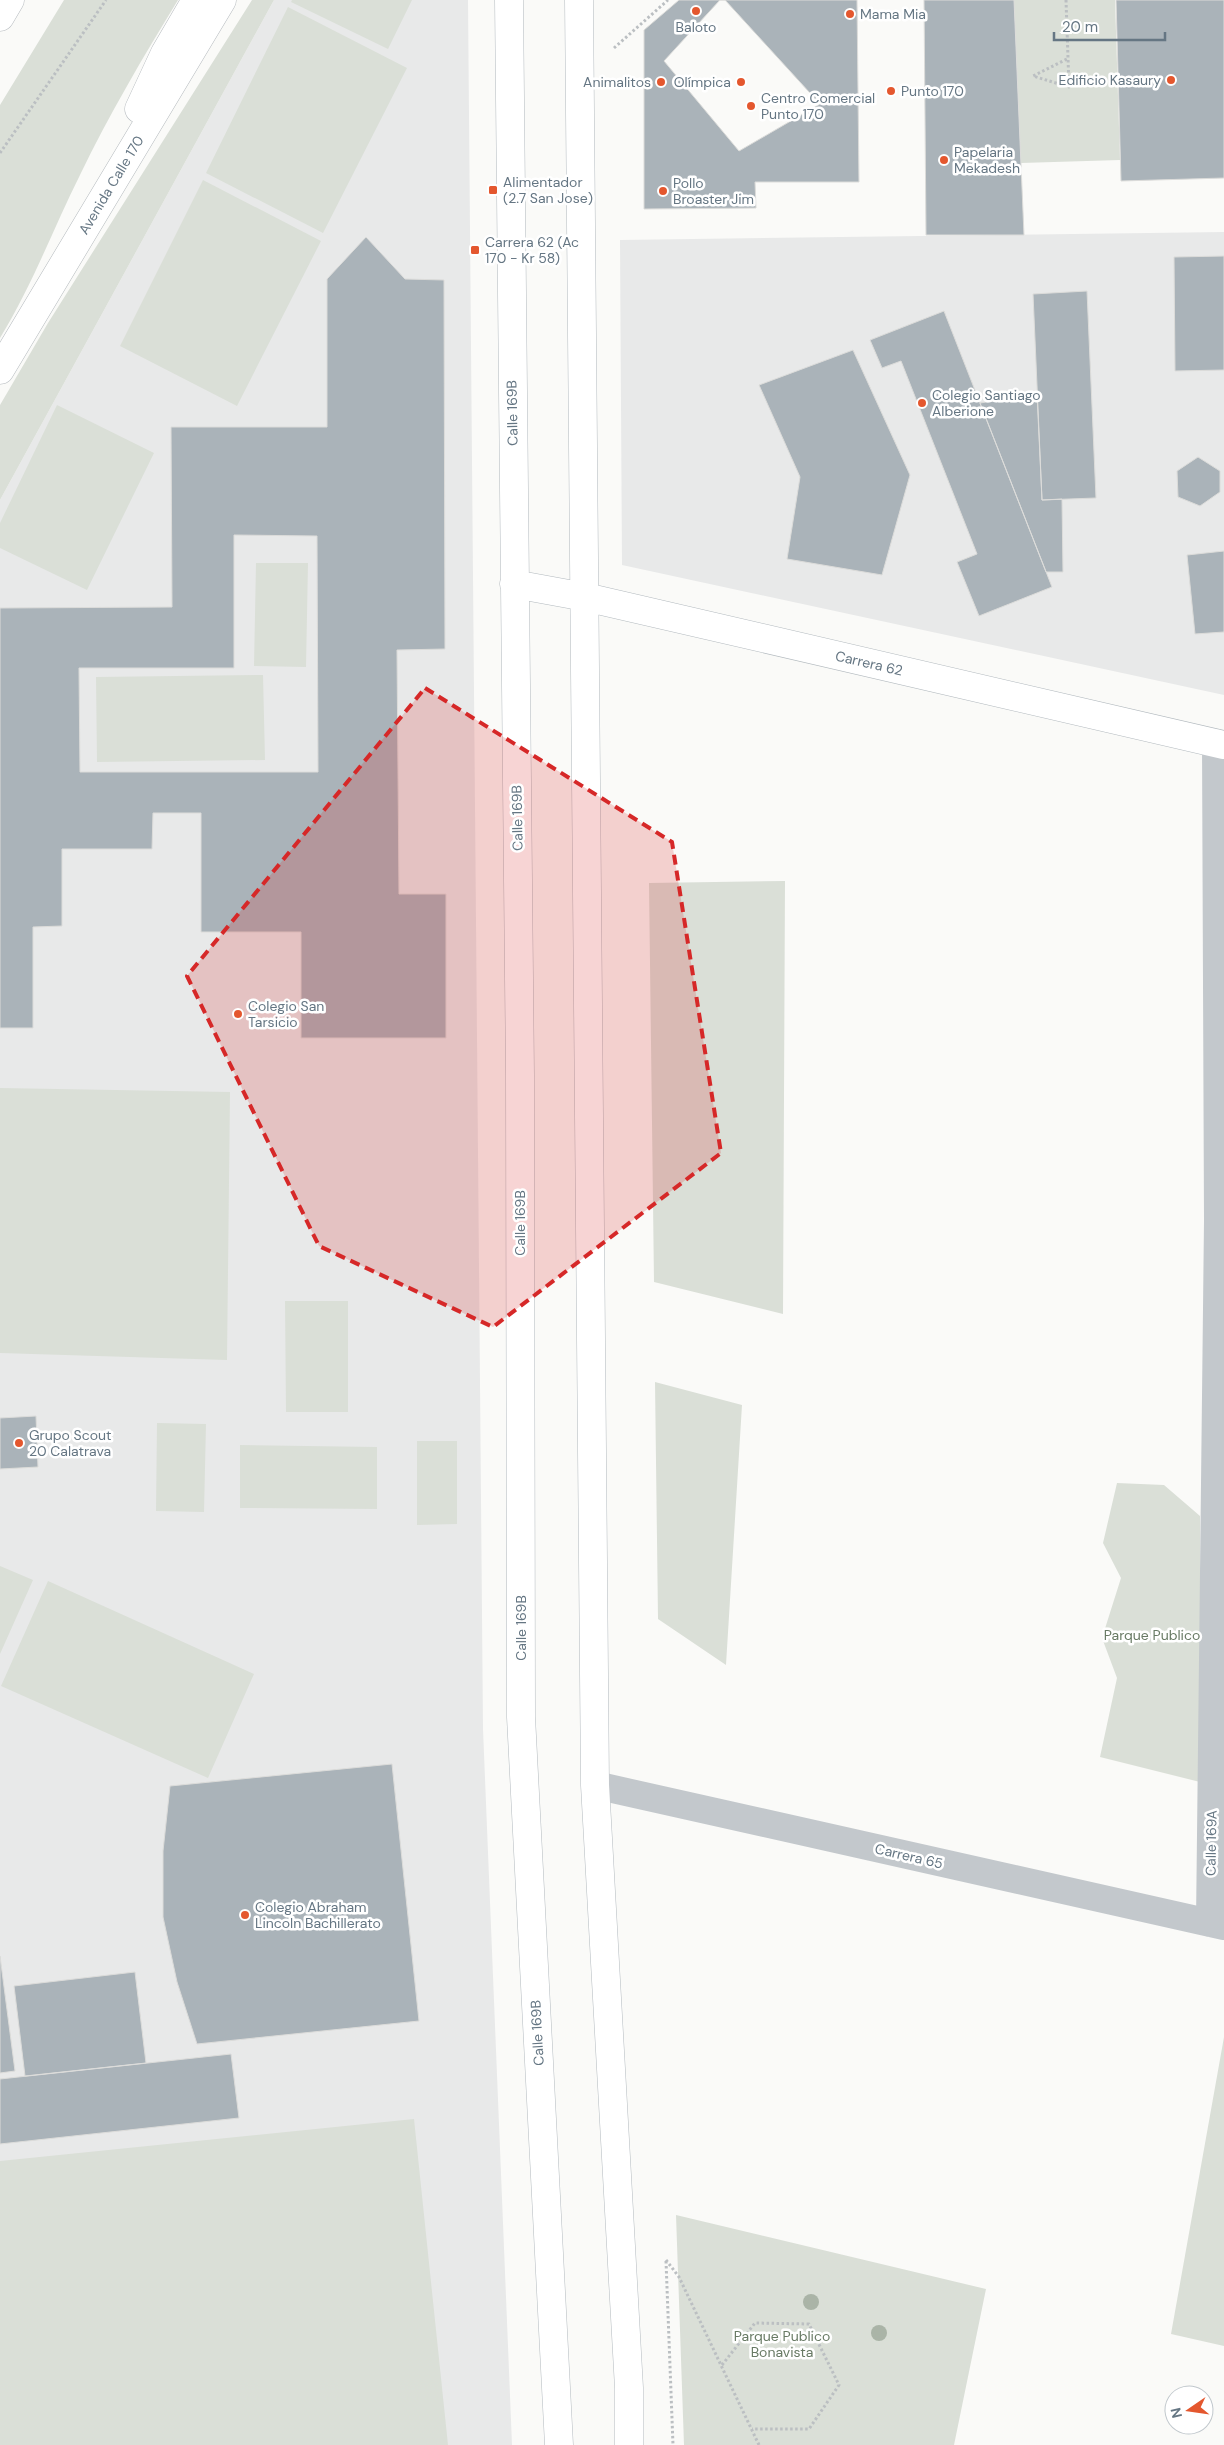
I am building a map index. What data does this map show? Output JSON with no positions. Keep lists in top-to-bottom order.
{
  "streets": {
    "main road": ["Avenida Calle 170", "Calle 169B", "Carrera 62"],
    "street": ["Calle 169A", "Carrera 65"]
  },
  "crossings": [
    ["Calle 169B", "Carrera 62"],
    ["Carrera 62", "Calle 169A"],
    ["Calle 169A", "Carrera 65"]
  ],
  "parks": ["Parque Publico", "Parque Publico Bonavista"],
  "places": {
    "other": [
      "Baloto",
      "Mama Mia",
      "Edificio Kasaury",
      "Animalitos",
      "Olímpica",
      "Punto 170",
      "Centro Comercial Punto 170",
      "Papelaria Mekadesh",
      "Pollo Broaster Jim",
      "Colegio Santiago Alberione",
      "Colegio San Tarsicio",
      "Grupo Scout 20 Calatrava",
      "Colegio Abraham Lincoln Bachillerato"
    ],
    "transit": ["Alimentador (2.7 San Jose)", "Carrera 62 (Ac 170 - Kr 58)"]
  },
  "scale_bar": "20 m",
  "north": "left"
}
